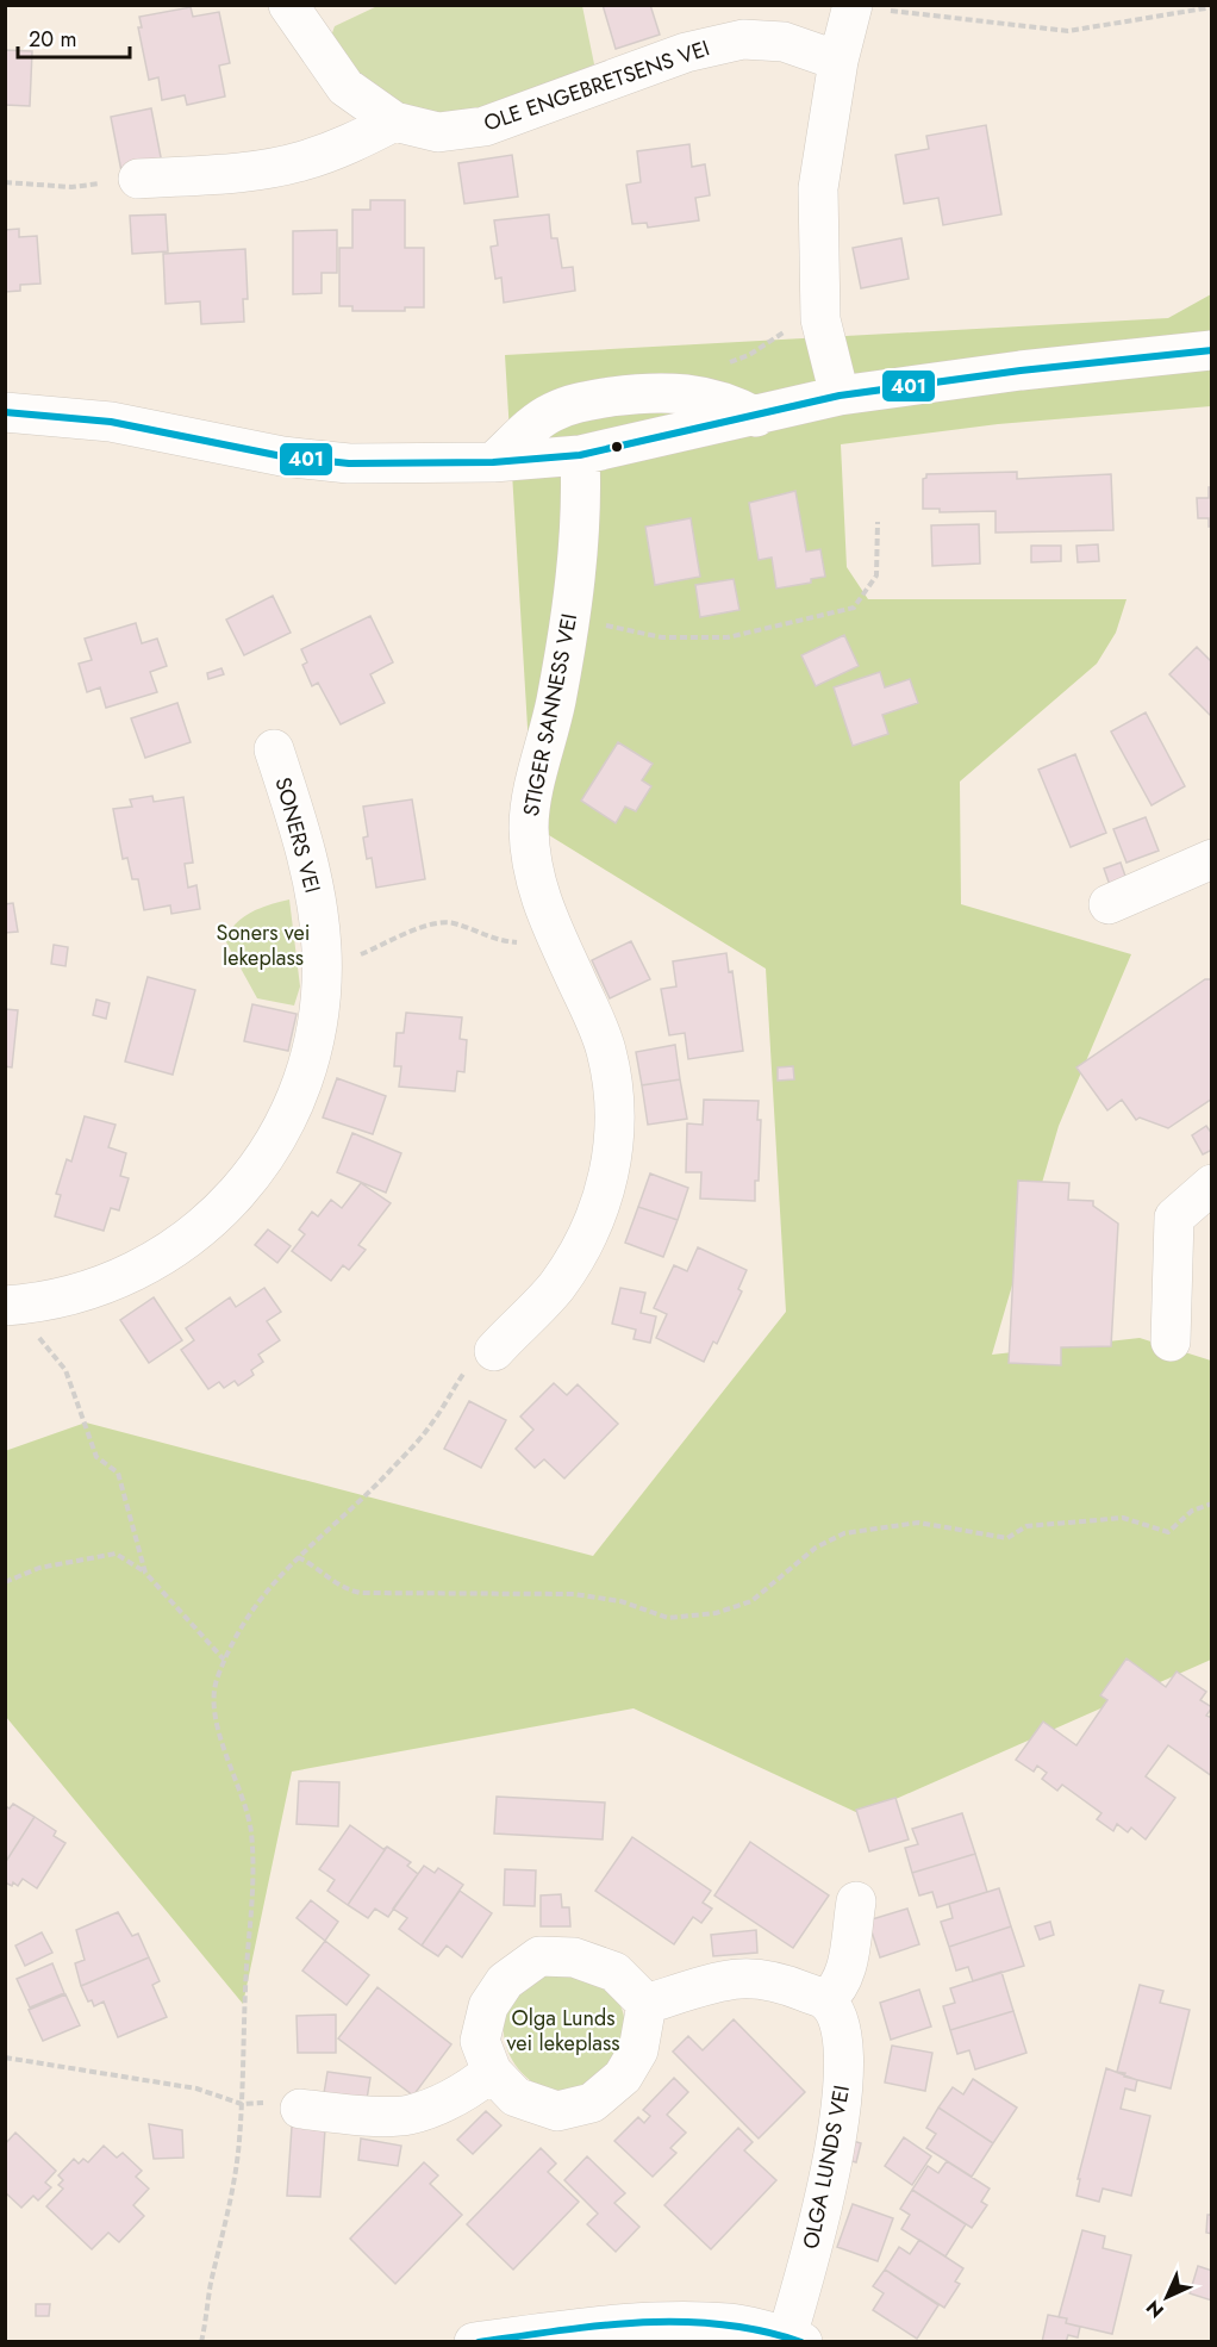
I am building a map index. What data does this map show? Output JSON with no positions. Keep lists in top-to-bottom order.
{
  "streets": {
    "street": [
      "OLE ENGEBRETSENS VEI",
      "STIGER SANNESS VEI",
      "SONERS VEI",
      "OLGA LUNDS VEI"
    ]
  },
  "parks": ["Soners vei lekeplass", "Olga Lunds vei lekeplass"],
  "lines": ["transit line 401"],
  "scale_bar": "20 m",
  "north": "bottom left"
}
